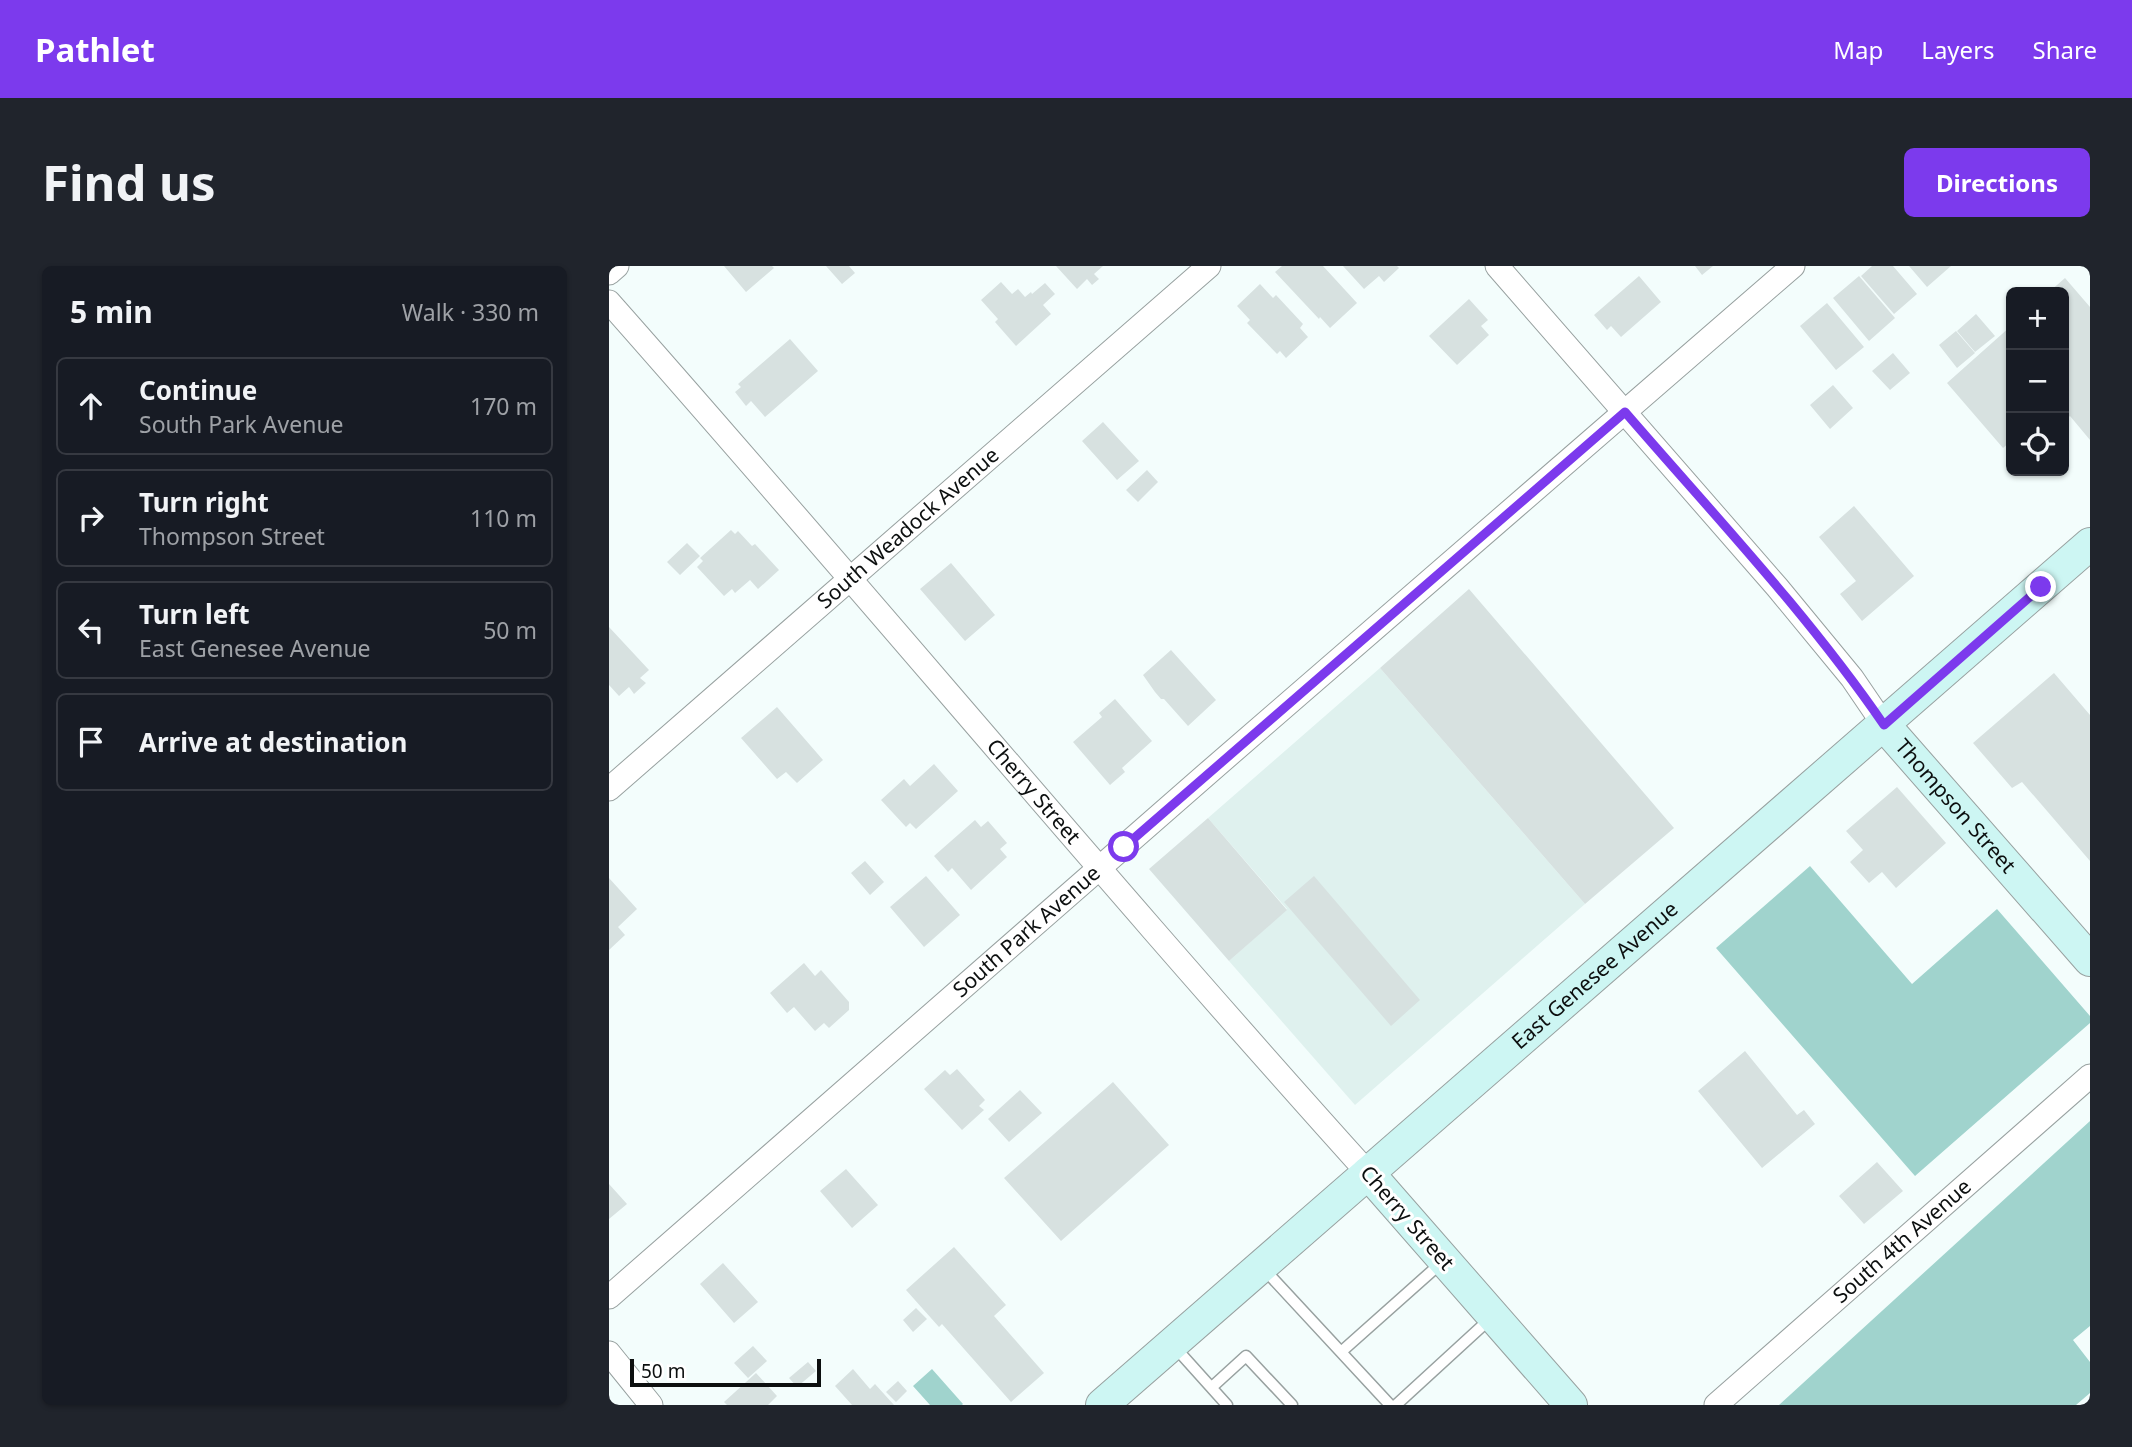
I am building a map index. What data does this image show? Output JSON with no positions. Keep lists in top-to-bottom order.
{
  "streets": {
    "main road": ["Cherry Street", "Thompson Street", "East Genesee Avenue"],
    "street": ["South Weadock Avenue", "South Park Avenue", "South 4th Avenue"]
  },
  "crossings": [
    ["South Weadock Avenue", "Cherry Street"],
    ["Cherry Street", "South Park Avenue"],
    ["Cherry Street", "East Genesee Avenue"],
    ["Thompson Street", "South Park Avenue"],
    ["Thompson Street", "East Genesee Avenue"]
  ],
  "scale_bar": "50 m",
  "page": {
    "header": "Pathlet",
    "nav": ["Map", "Layers", "Share"],
    "buttons": "Directions",
    "title": "Find us",
    "heading": ["5 min", "Walk · 330 m"],
    "map_buttons": ["+", "−"],
    "list": [
      ["Continue", "South Park Avenue", "170 m"],
      ["Turn right", "Thompson Street", "110 m"],
      ["Turn left", "East Genesee Avenue", "50 m"],
      "Arrive at destination"
    ],
    "scale": "50 m"
  }
}
